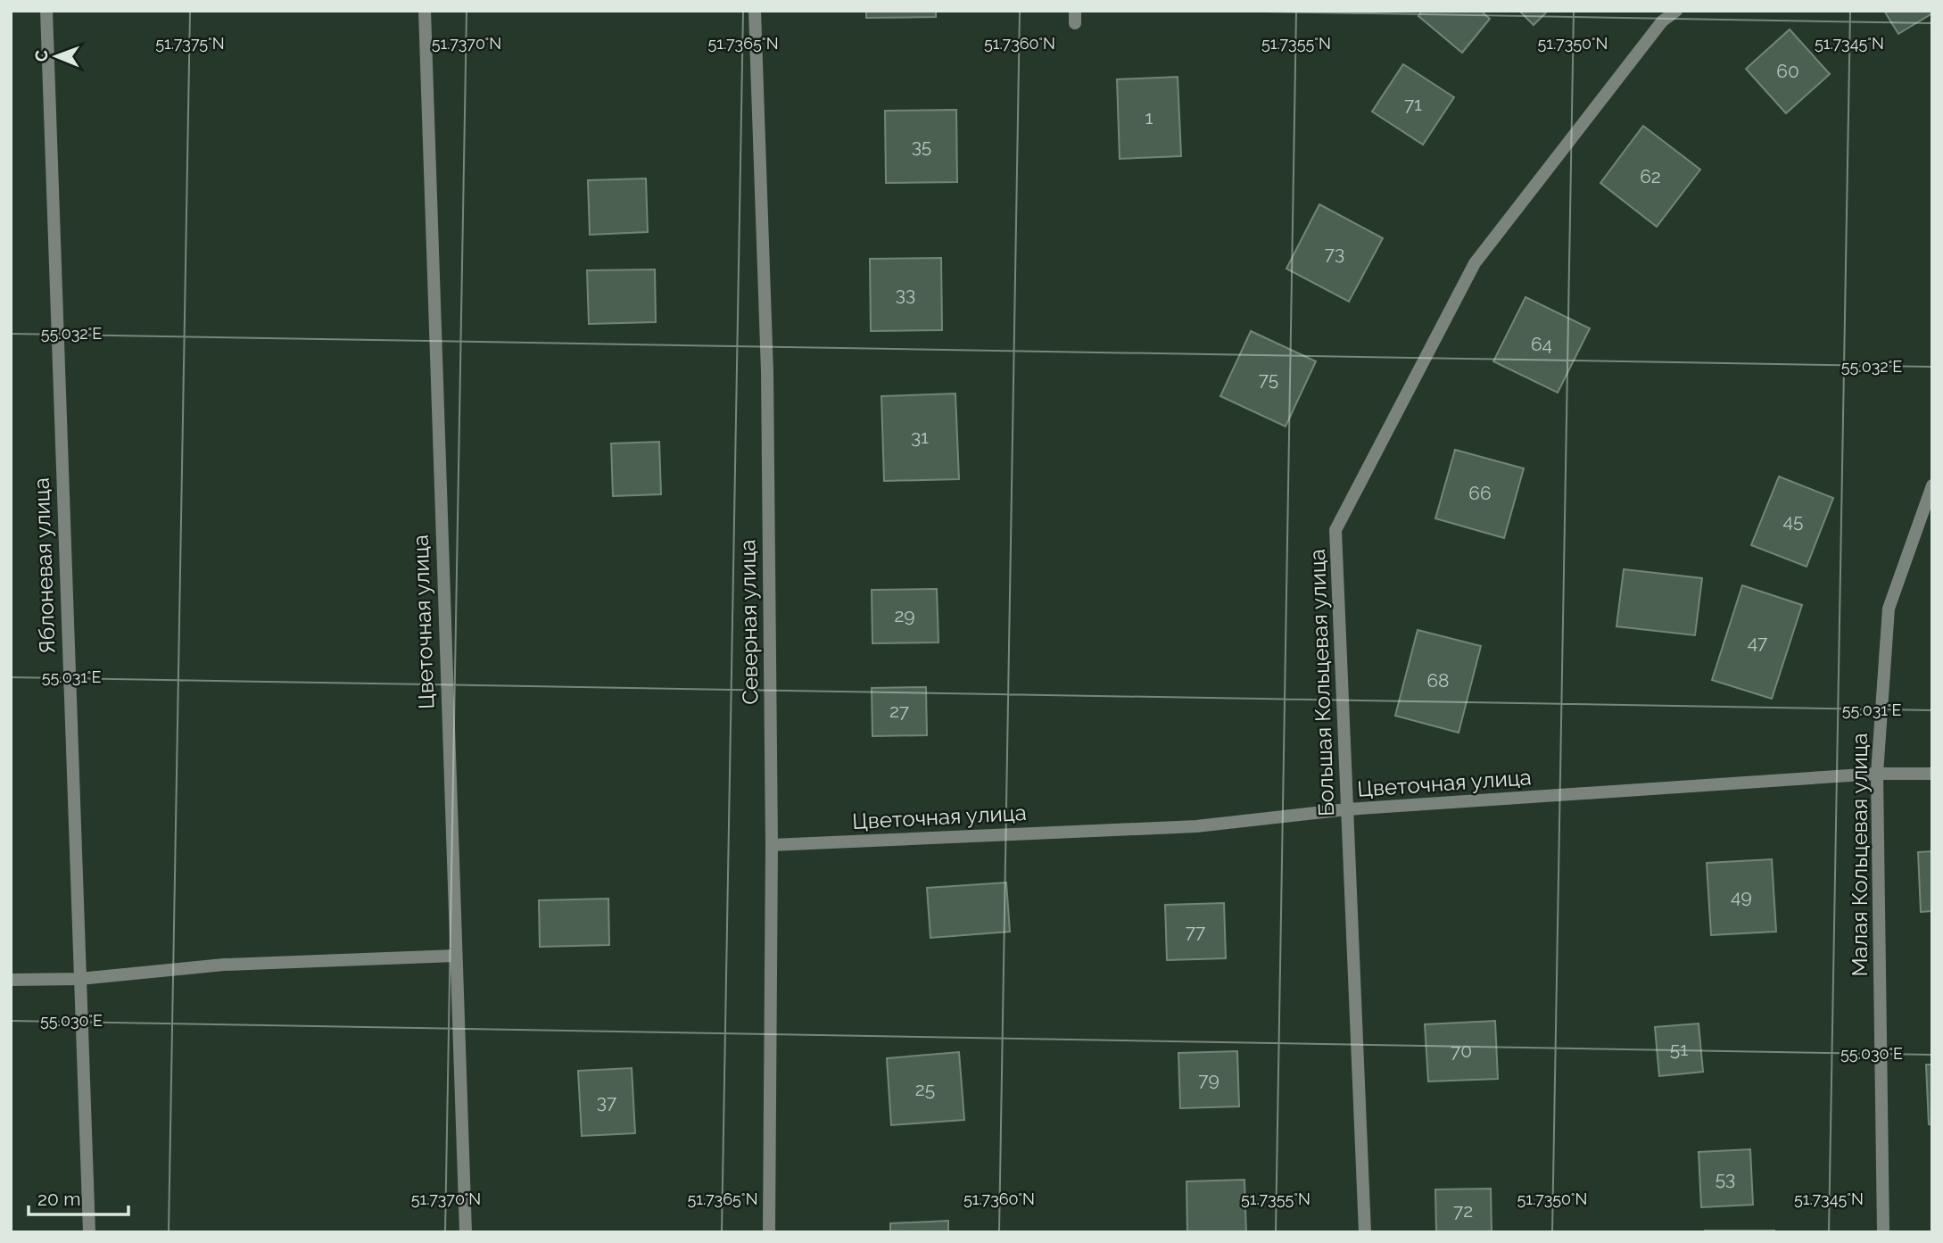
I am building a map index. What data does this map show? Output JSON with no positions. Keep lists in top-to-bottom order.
{
  "streets": {
    "street": [
      "Яблоневая улица",
      "Цветочная улица",
      "Северная улица",
      "Большая Кольцевая улица",
      "Малая Кольцевая улица"
    ]
  },
  "crossings": [
    ["Цветочная улица", "Северная улица"],
    ["Цветочная улица", "Большая Кольцевая улица"],
    ["Цветочная улица", "Малая Кольцевая улица"]
  ],
  "house_numbers": [
    "60",
    "71",
    "1",
    "35",
    "62",
    "73",
    "33",
    "64",
    "75",
    "31",
    "66",
    "45",
    "29",
    "47",
    "68",
    "27",
    "49",
    "77",
    "51",
    "70",
    "79",
    "25",
    "37",
    "53",
    "72"
  ],
  "scale_bar": "20 m",
  "north": "left",
  "coordinates": [
    "51.7375°N",
    "51.7370°N",
    "51.7365°N",
    "51.7360°N",
    "51.7355°N",
    "51.7350°N",
    "51.7345°N",
    "55.032°E",
    "55.031°E",
    "55.030°E"
  ]
}
